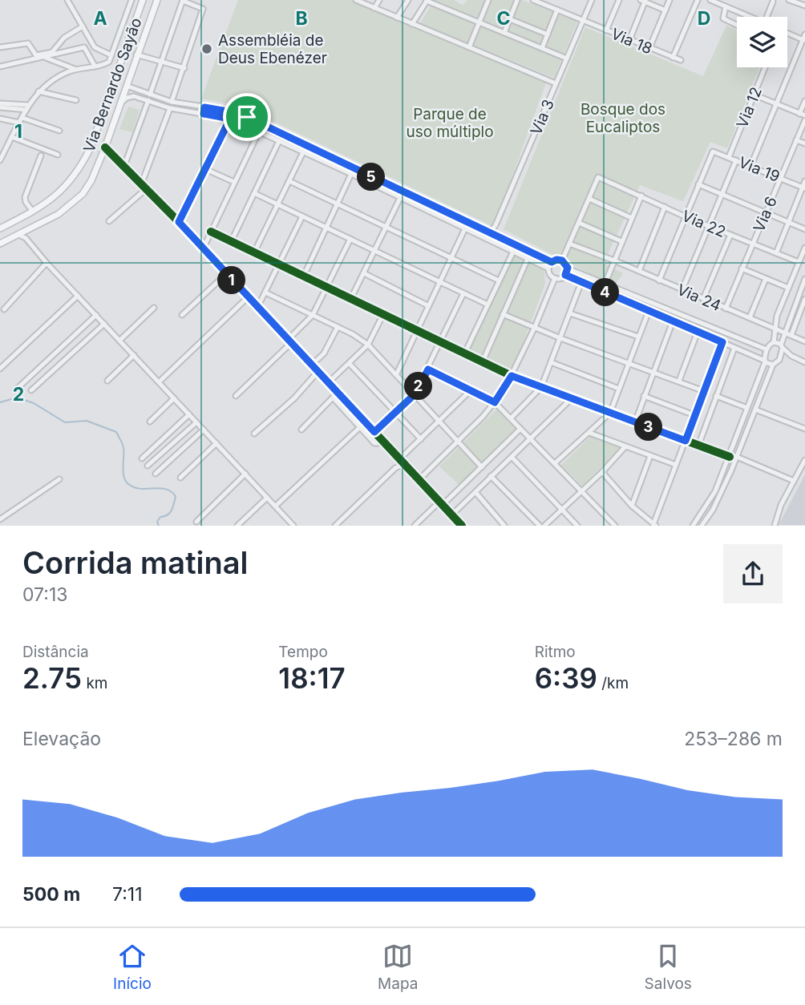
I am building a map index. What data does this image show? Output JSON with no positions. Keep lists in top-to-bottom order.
{
  "streets": {
    "main road": ["Via Bernardo Sayão"],
    "street": [
      "Via 18",
      "Via 12",
      "Via 3",
      "Via 19",
      "Via 6",
      "Via 22",
      "Via 24"
    ]
  },
  "crossings": [
    ["Via 18", "Via 3"],
    ["Via 12", "Via 19"],
    ["Via 19", "Via 6"],
    ["Via 6", "Via 22"],
    ["Via 6", "Via 24"]
  ],
  "parks": ["Bosque dos Eucaliptos", "Parque de uso múltiplo"],
  "places": ["Assembléia de Deus Ebenézer"],
  "page": {
    "pins": [
      "5",
      "1",
      "4",
      "2",
      "3"
    ],
    "heading": ["Corrida matinal", "07:13"],
    "stats": [
      ["Distância", "2.75 km"],
      ["Tempo", "18:17"],
      ["Ritmo", "6:39 /km"]
    ],
    "chart": ["Elevação", "253–286 m"],
    "list": [
      {
        "name": "500 m",
        "note": "7:11"
      }
    ],
    "tabs": ["Início", "Mapa", "Salvos"]
  },
  "grid": {
    "columns": [
      "A",
      "B",
      "C",
      "D"
    ],
    "rows": ["1", "2"]
  }
}
